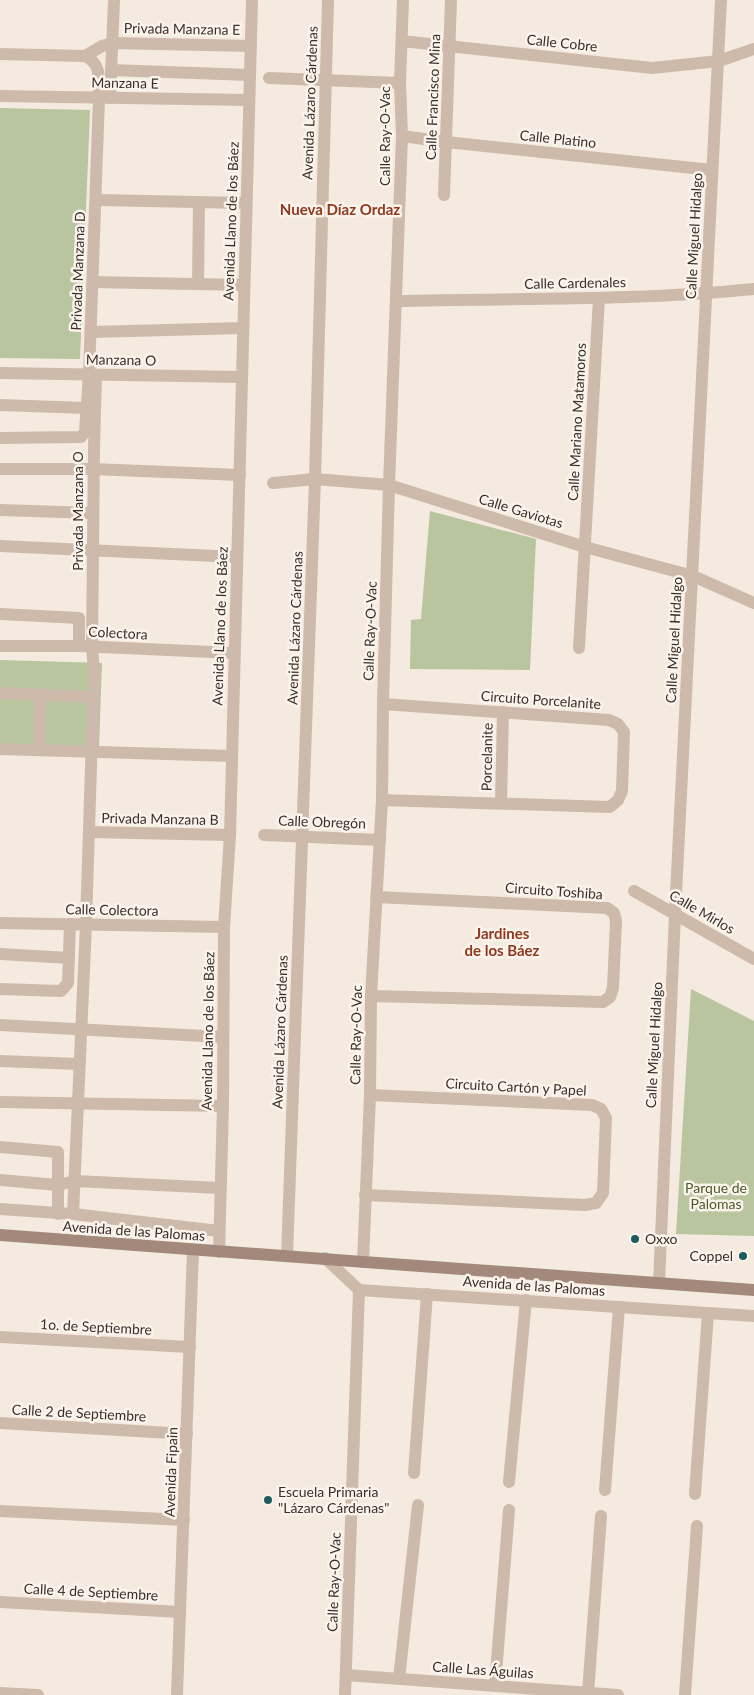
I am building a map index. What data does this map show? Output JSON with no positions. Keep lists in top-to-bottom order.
{
  "streets": {
    "main road": ["Avenida de las Palomas"],
    "street": [
      "Privada Manzana E",
      "Calle Cobre",
      "Manzana E",
      "Calle Francisco Mina",
      "Avenida Lázaro Cárdenas",
      "Calle Ray-O-Vac",
      "Calle Platino",
      "Avenida Llano de los Báez",
      "Calle Miguel Hidalgo",
      "Privada Manzana D",
      "Calle Cardenales",
      "Manzana O",
      "Calle Mariano Matamoros",
      "Privada Manzana O",
      "Calle Gaviotas",
      "Colectora",
      "Circuito Porcelanite",
      "Porcelanite",
      "Privada Manzana B",
      "Calle Obregón",
      "Circuito Toshiba",
      "Calle Colectora",
      "Calle Mirlos",
      "Circuito Cartón y Papel",
      "1o. de Septiembre",
      "Calle 2 de Septiembre",
      "Avenida Fipain",
      "Calle 4 de Septiembre",
      "Calle Las Águilas"
    ]
  },
  "crossings": [
    ["Privada Manzana E", "Avenida Llano de los Báez"],
    ["Calle Cobre", "Calle Francisco Mina"],
    ["Calle Cobre", "Calle Ray-O-Vac"],
    ["Calle Cobre", "Calle Miguel Hidalgo"],
    ["Manzana E", "Avenida Llano de los Báez"],
    ["Manzana E", "Privada Manzana D"],
    ["Calle Francisco Mina", "Calle Platino"],
    ["Avenida Lázaro Cárdenas", "Calle Gaviotas"],
    ["Avenida Lázaro Cárdenas", "Calle Obregón"],
    ["Avenida Lázaro Cárdenas", "Avenida de las Palomas"],
    ["Calle Ray-O-Vac", "Calle Platino"],
    ["Calle Ray-O-Vac", "Calle Cardenales"],
    ["Calle Ray-O-Vac", "Calle Gaviotas"],
    ["Calle Ray-O-Vac", "Circuito Porcelanite"],
    ["Calle Ray-O-Vac", "Calle Obregón"],
    ["Calle Ray-O-Vac", "Circuito Toshiba"],
    ["Calle Ray-O-Vac", "Circuito Cartón y Papel"],
    ["Calle Ray-O-Vac", "Avenida de las Palomas"],
    ["Calle Ray-O-Vac", "Calle Las Águilas"],
    ["Calle Platino", "Calle Miguel Hidalgo"],
    ["Avenida Llano de los Báez", "Privada Manzana D"],
    ["Avenida Llano de los Báez", "Manzana O"],
    ["Avenida Llano de los Báez", "Colectora"],
    ["Avenida Llano de los Báez", "Privada Manzana B"],
    ["Avenida Llano de los Báez", "Calle Colectora"],
    ["Avenida Llano de los Báez", "Avenida de las Palomas"],
    ["Calle Miguel Hidalgo", "Calle Cardenales"],
    ["Calle Miguel Hidalgo", "Calle Gaviotas"],
    ["Calle Miguel Hidalgo", "Calle Mirlos"],
    ["Calle Miguel Hidalgo", "Avenida de las Palomas"],
    ["Privada Manzana D", "Manzana O"],
    ["Privada Manzana D", "Privada Manzana O"],
    ["Calle Cardenales", "Calle Mariano Matamoros"],
    ["Manzana O", "Privada Manzana O"],
    ["Calle Mariano Matamoros", "Calle Gaviotas"],
    ["Privada Manzana O", "Colectora"],
    ["Privada Manzana O", "Privada Manzana B"],
    ["Colectora", "Privada Manzana B"],
    ["Circuito Porcelanite", "Porcelanite"],
    ["Privada Manzana B", "Calle Colectora"],
    ["Privada Manzana B", "Avenida de las Palomas"],
    ["Avenida de las Palomas", "Avenida Fipain"],
    ["1o. de Septiembre", "Avenida Fipain"],
    ["Calle 2 de Septiembre", "Avenida Fipain"],
    ["Avenida Fipain", "Calle 4 de Septiembre"]
  ],
  "districts": ["Nueva Díaz Ordaz", "Jardines de los Báez"],
  "parks": ["Parque de Palomas"],
  "places": ["Oxxo", "Coppel", "Escuela Primaria \"Lázaro Cárdenas\""]
}
